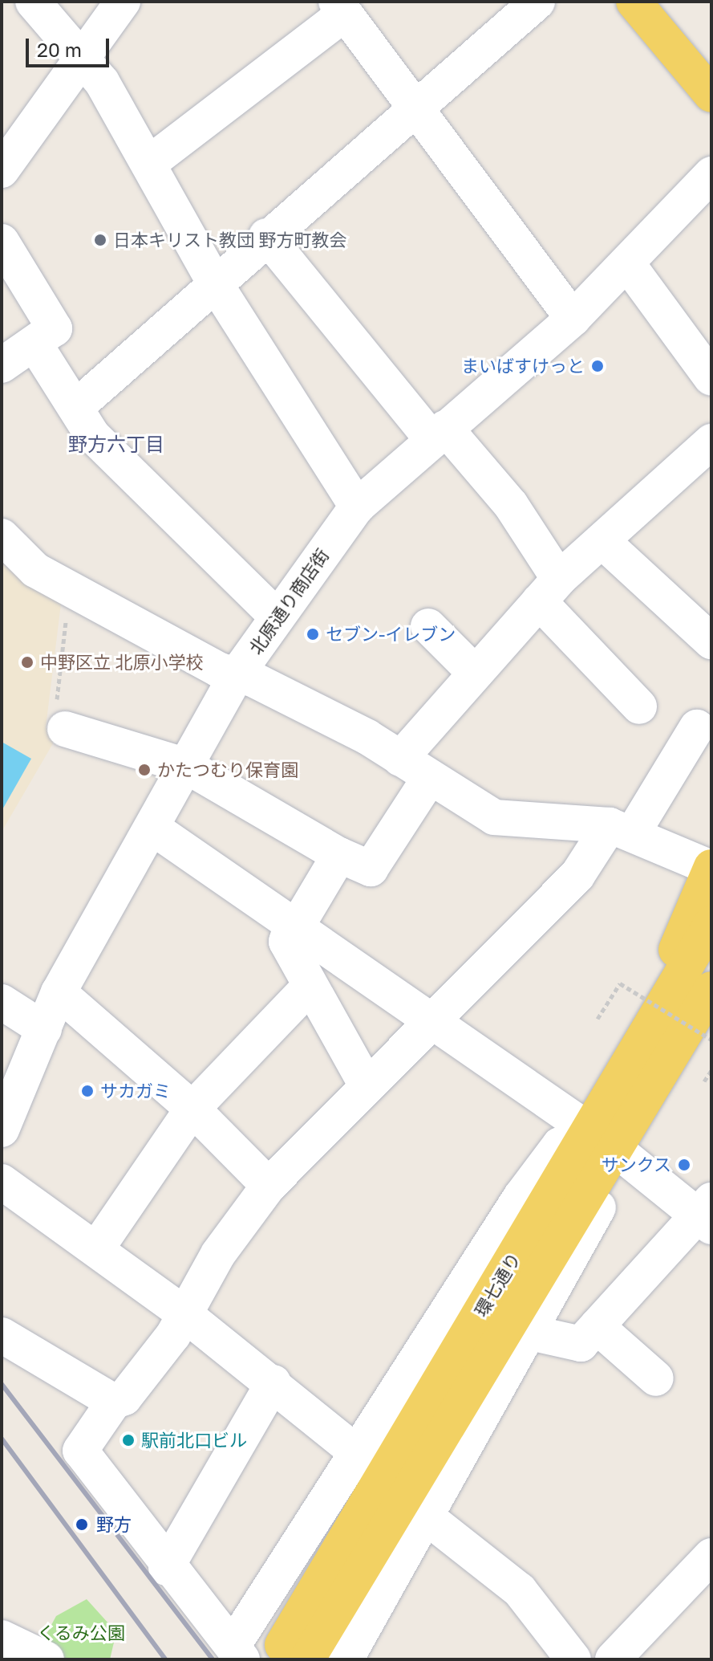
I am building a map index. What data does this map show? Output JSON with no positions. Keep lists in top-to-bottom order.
{
  "streets": {
    "main road": ["環七通り"],
    "street": ["北原通り商店街"]
  },
  "districts": ["野方六丁目"],
  "parks": ["くるみ公園"],
  "places": [
    "日本キリスト教団 野方町教会",
    "まいばすけっと",
    "セブン-イレブン",
    "中野区立 北原小学校",
    "かたつむり保育園",
    "サカガミ",
    "サンクス",
    "駅前北口ビル",
    "野方"
  ],
  "scale_bar": "20 m"
}
